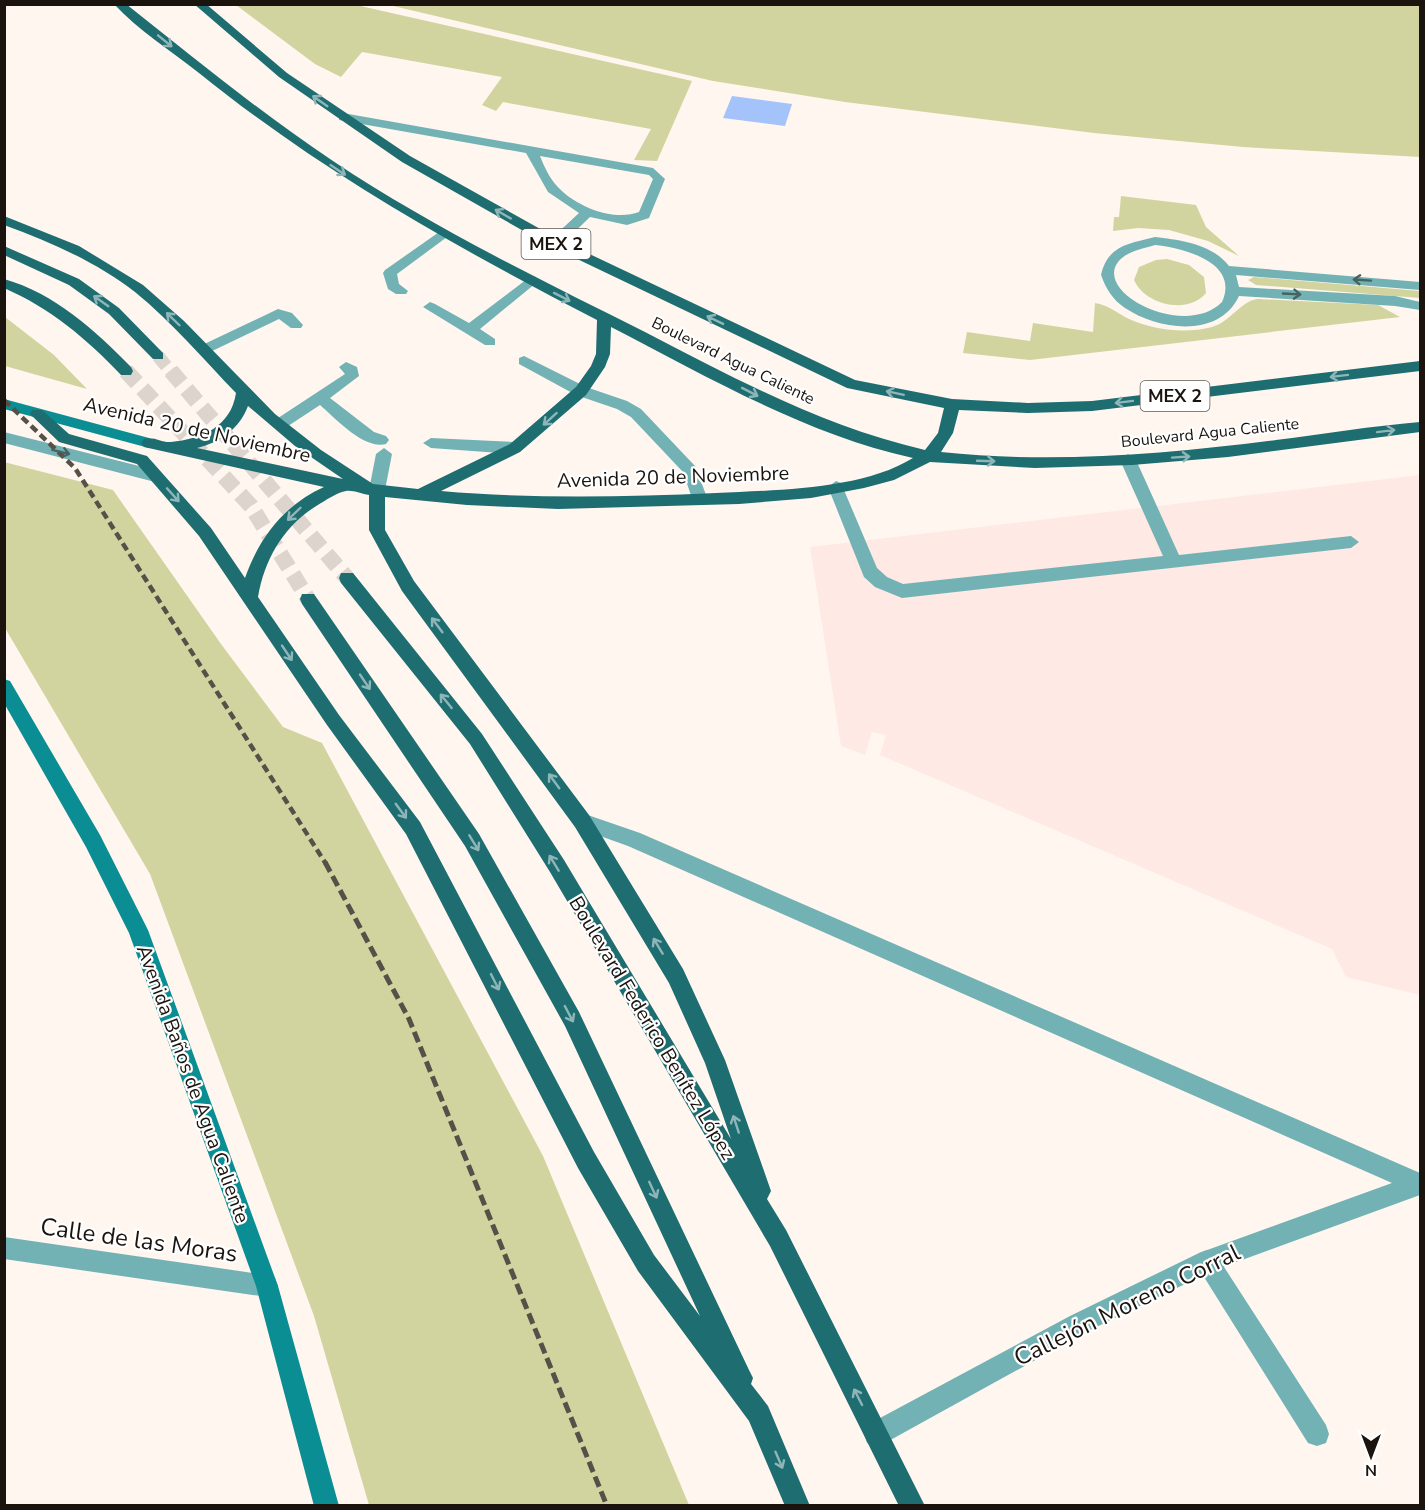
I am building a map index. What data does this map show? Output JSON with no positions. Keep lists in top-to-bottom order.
{
  "streets": {
    "main road": [
      "MEX 2",
      "Boulevard Agua Caliente",
      "Avenida 20 de Noviembre",
      "Boulevard Federico Benítez López"
    ],
    "street": ["Avenida Baños de Agua Caliente", "Calle de las Moras", "Callejón Moreno Corral"]
  },
  "crossings": [
    ["Boulevard Agua Caliente", "Avenida 20 de Noviembre"],
    ["Boulevard Federico Benítez López", "Callejón Moreno Corral"],
    ["Avenida Baños de Agua Caliente", "Calle de las Moras"]
  ],
  "north": "bottom"
}
